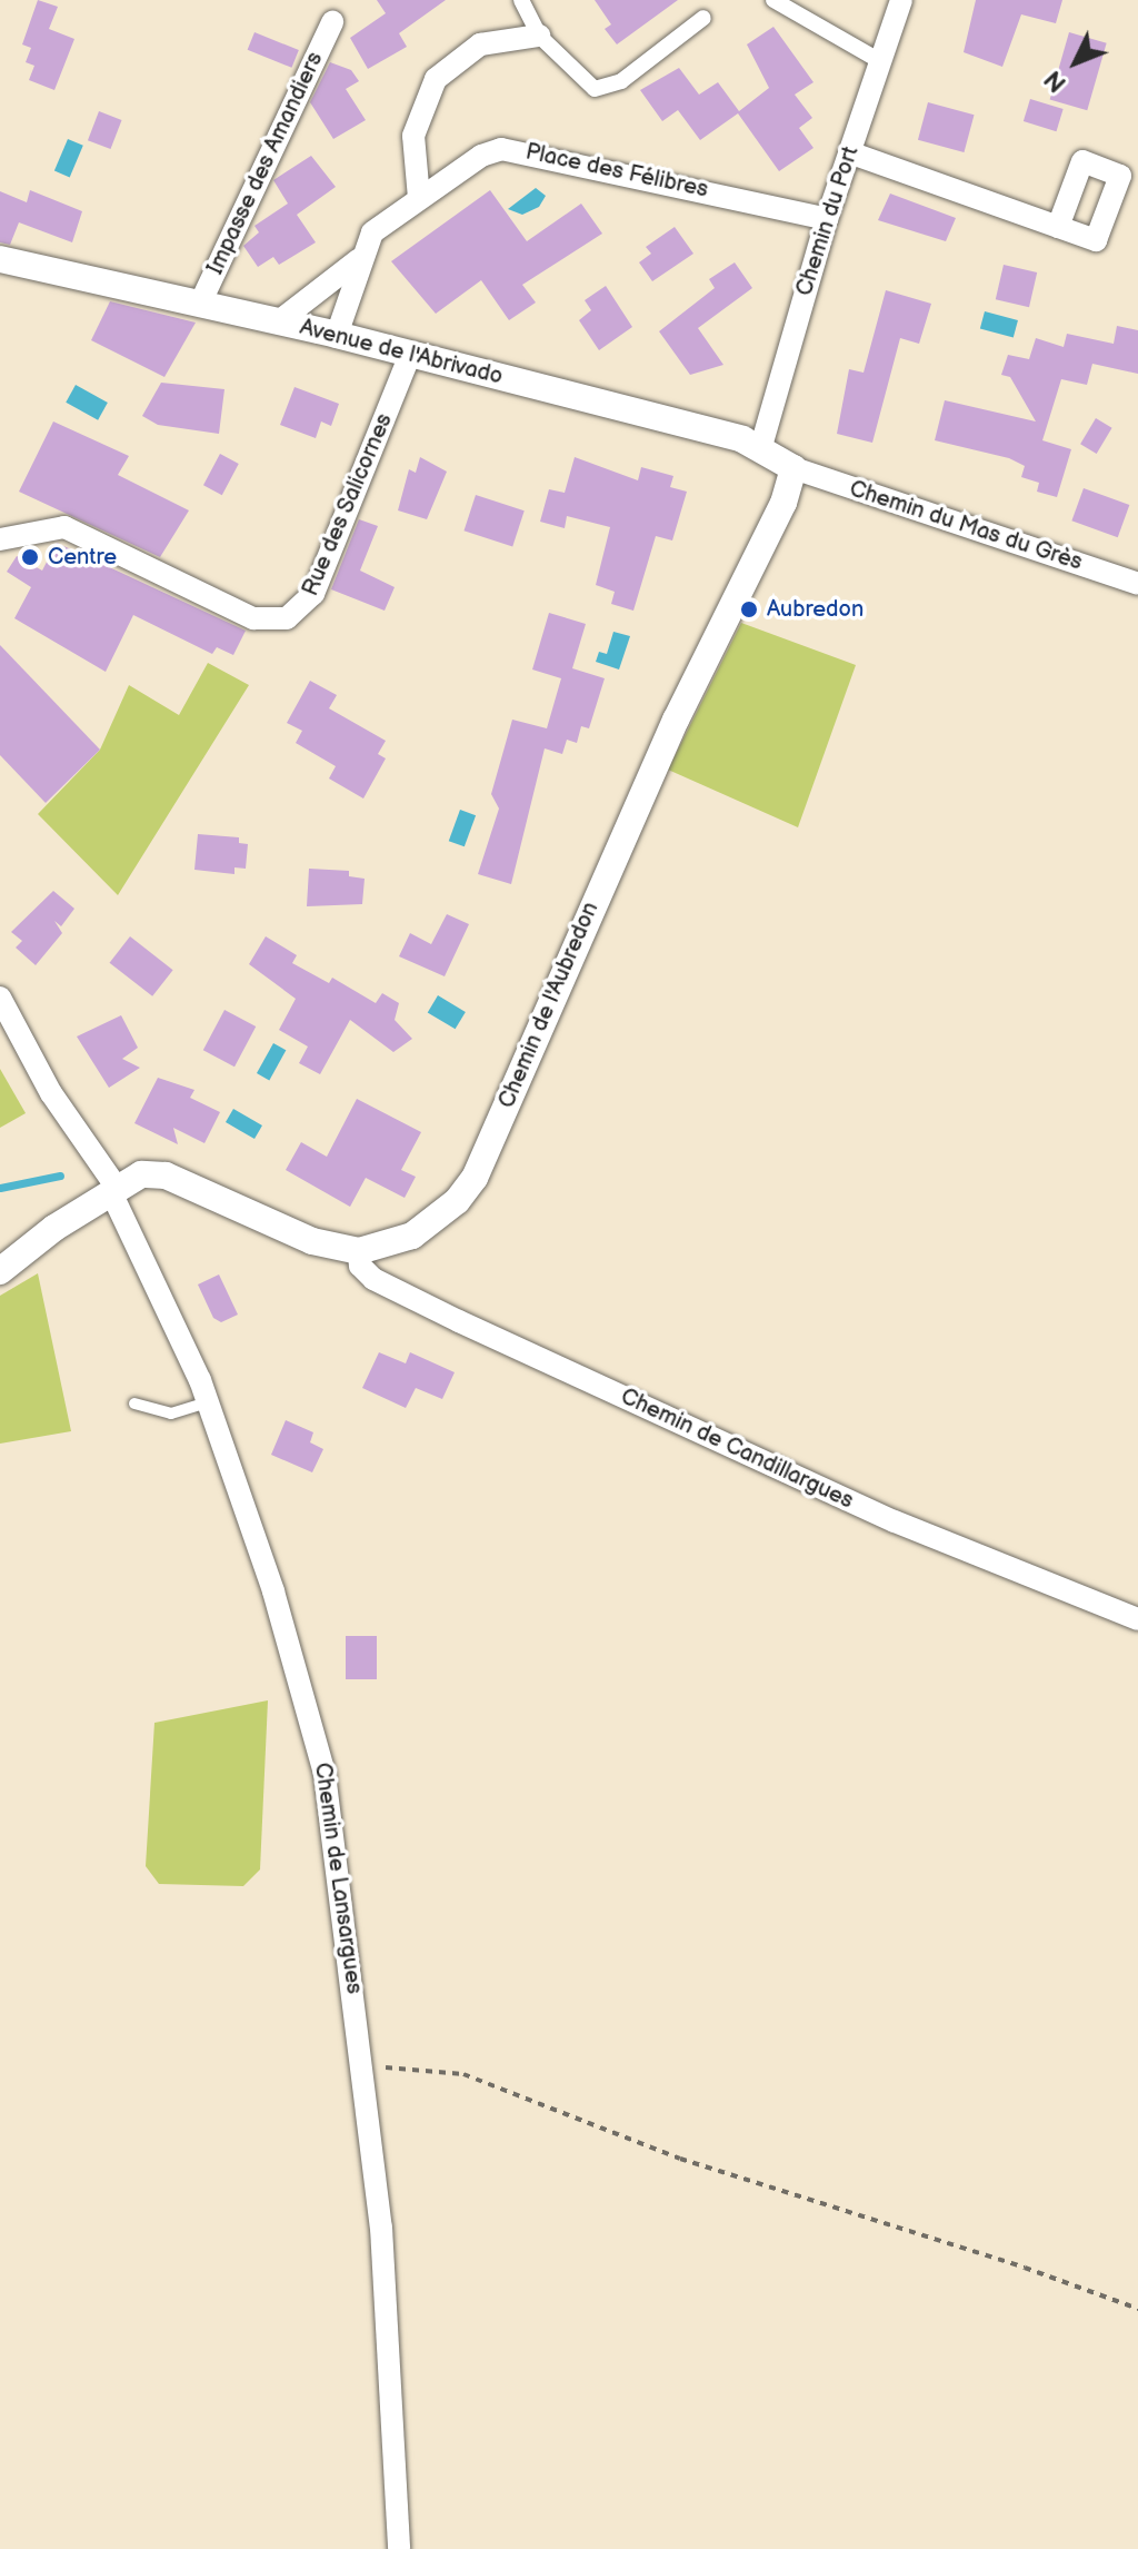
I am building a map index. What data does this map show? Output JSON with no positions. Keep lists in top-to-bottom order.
{
  "streets": {
    "street": [
      "Impasse des Amandiers",
      "Place des Félibres",
      "Chemin du Port",
      "Avenue de l'Abrivado",
      "Rue des Salicornes",
      "Chemin du Mas du Grès",
      "Chemin de l'Aubredon",
      "Chemin de Candillargues",
      "Chemin de Lansargues"
    ]
  },
  "crossings": [
    ["Impasse des Amandiers", "Avenue de l'Abrivado"],
    ["Place des Félibres", "Chemin du Port"],
    ["Place des Félibres", "Avenue de l'Abrivado"],
    ["Chemin du Port", "Avenue de l'Abrivado"],
    ["Avenue de l'Abrivado", "Rue des Salicornes"],
    ["Avenue de l'Abrivado", "Chemin du Mas du Grès"],
    ["Avenue de l'Abrivado", "Chemin de l'Aubredon"],
    ["Chemin du Mas du Grès", "Chemin de l'Aubredon"],
    ["Chemin de l'Aubredon", "Chemin de Candillargues"],
    ["Chemin de l'Aubredon", "Chemin de Lansargues"]
  ],
  "places": ["Centre", "Aubredon"],
  "north": "bottom left"
}
